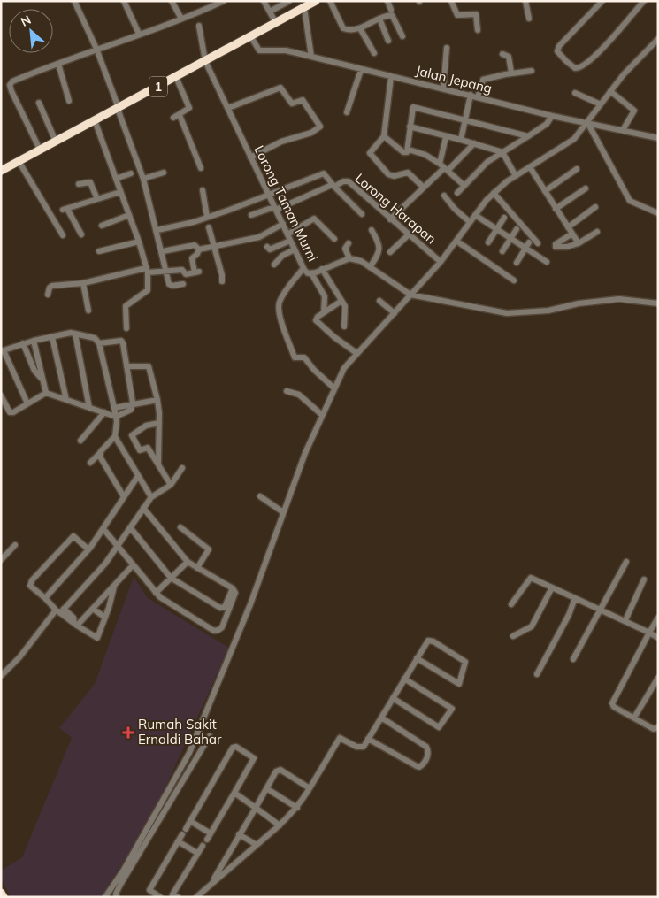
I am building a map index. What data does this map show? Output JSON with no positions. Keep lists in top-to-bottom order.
{
  "streets": {
    "highway": ["1"],
    "street": ["Jalan Jepang", "Lorong Taman Murni", "Lorong Harapan"]
  },
  "crossings": [
    ["Jalan Jepang", "1"],
    ["1", "Lorong Taman Murni"]
  ],
  "places": {
    "health": ["Rumah Sakit Ernaldi Bahar"]
  },
  "north": "top left"
}
